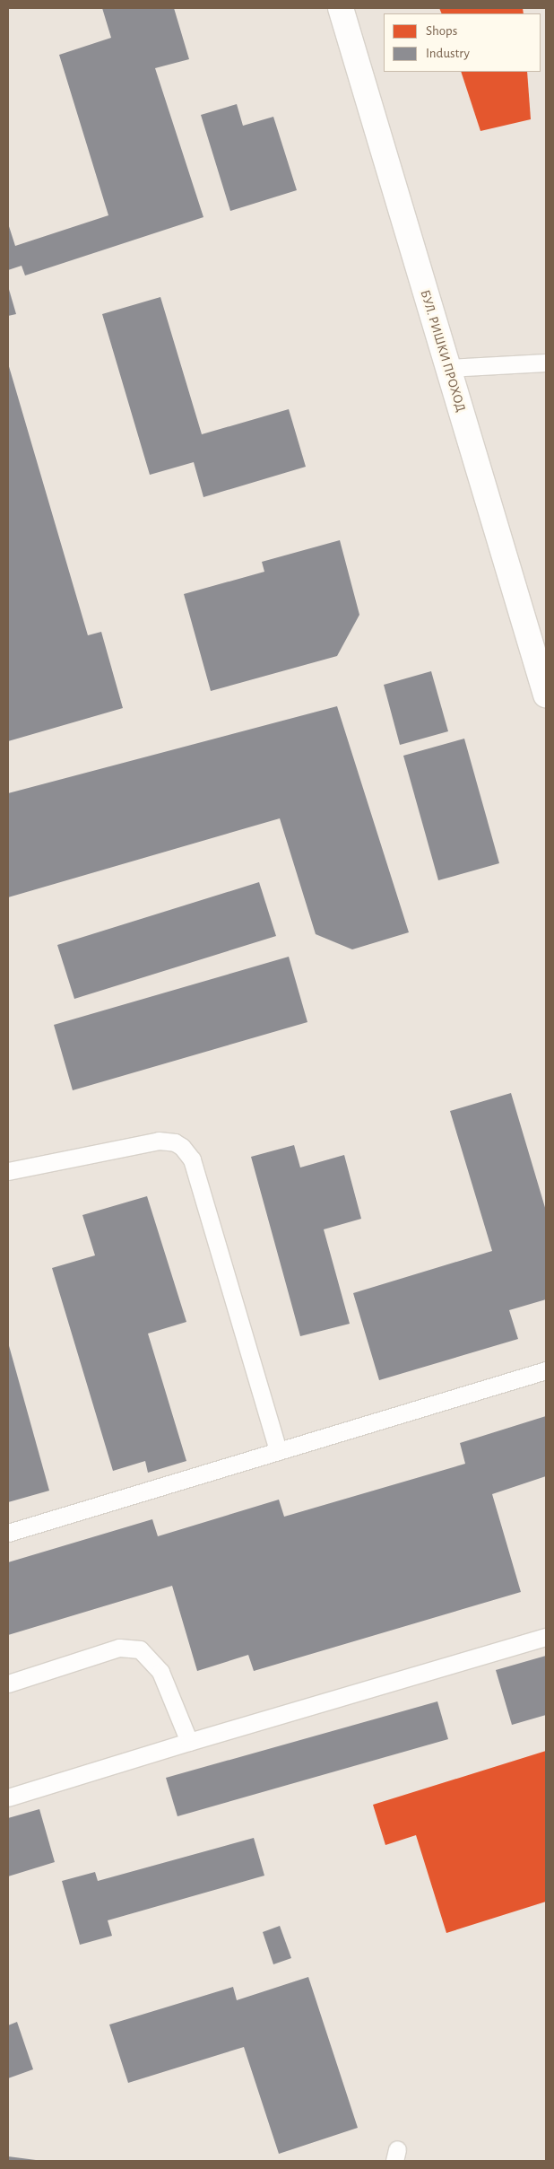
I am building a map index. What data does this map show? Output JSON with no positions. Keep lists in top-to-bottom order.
{
  "streets": {
    "main road": ["БУЛ. РИШКИ ПРОХОД"]
  },
  "legend": ["Shops", "Industry"]
}
